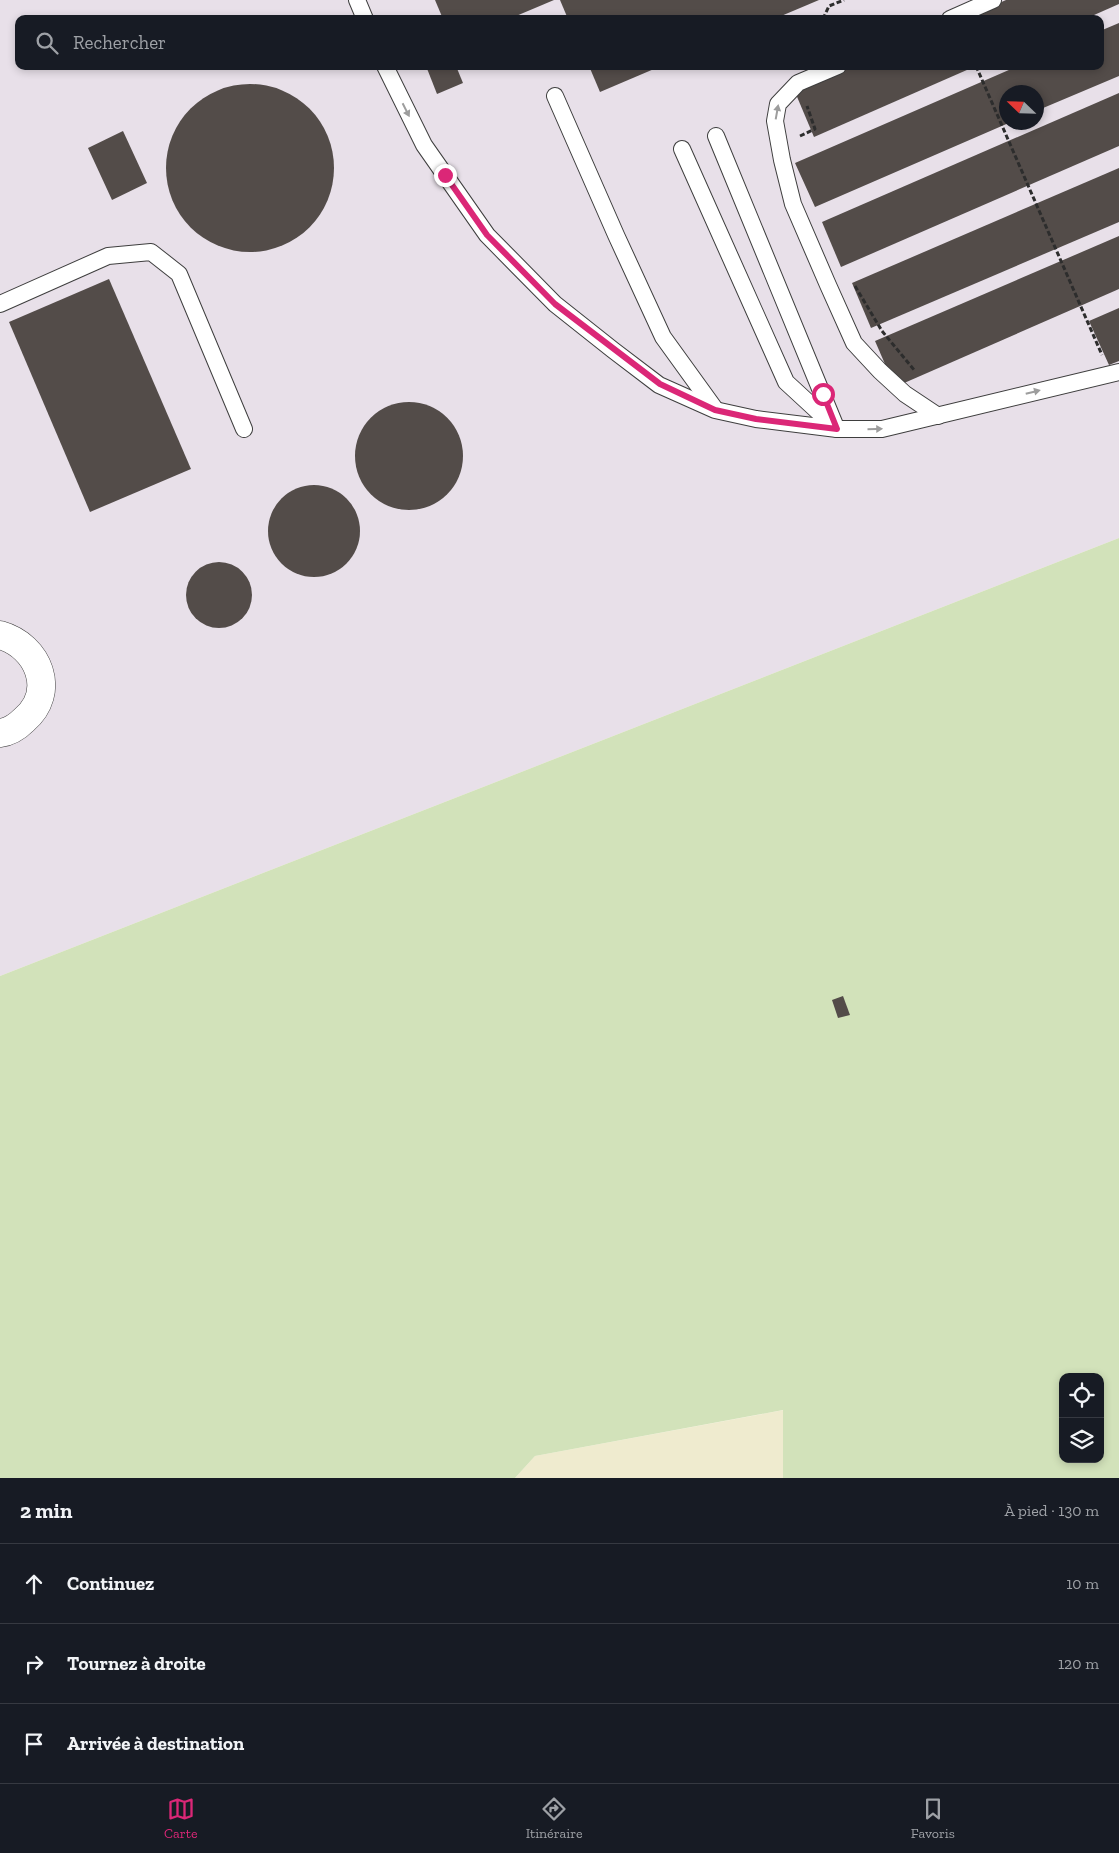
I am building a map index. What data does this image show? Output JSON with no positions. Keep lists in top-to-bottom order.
{
  "north": "top left",
  "page": {
    "search": "Rechercher",
    "heading": ["2 min", "À pied · 130 m"],
    "list": [
      ["Continuez", "10 m"],
      ["Tournez à droite", "120 m"],
      "Arrivée à destination"
    ],
    "nav": ["Carte", "Itinéraire", "Favoris"]
  }
}
